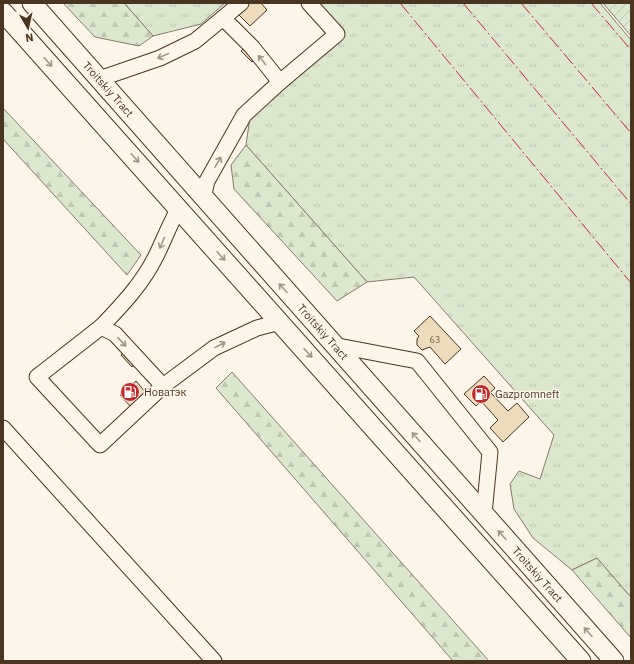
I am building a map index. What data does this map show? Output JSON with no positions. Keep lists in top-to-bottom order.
{
  "streets": {
    "main road": ["Troitskiy Tract"]
  },
  "places": {
    "fuel station": ["Новатэк", "Gazpromneft"]
  },
  "house_numbers": ["63"],
  "north": "bottom"
}
